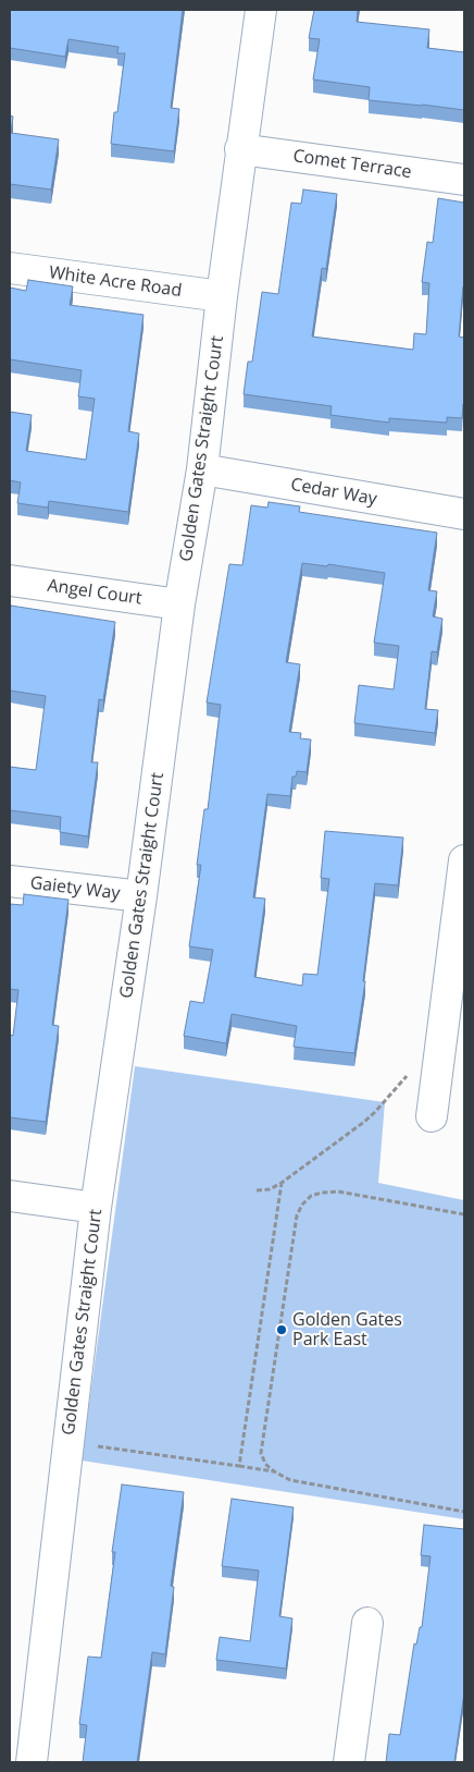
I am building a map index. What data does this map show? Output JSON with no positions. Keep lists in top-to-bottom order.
{
  "streets": {
    "street": [
      "Comet Terrace",
      "White Acre Road",
      "Golden Gates Straight Court",
      "Cedar Way",
      "Angel Court",
      "Gaiety Way"
    ]
  },
  "crossings": [
    ["Comet Terrace", "Golden Gates Straight Court"],
    ["White Acre Road", "Golden Gates Straight Court"],
    ["Golden Gates Straight Court", "Cedar Way"],
    ["Golden Gates Straight Court", "Angel Court"],
    ["Golden Gates Straight Court", "Gaiety Way"]
  ],
  "places": ["Golden Gates Park East"]
}
